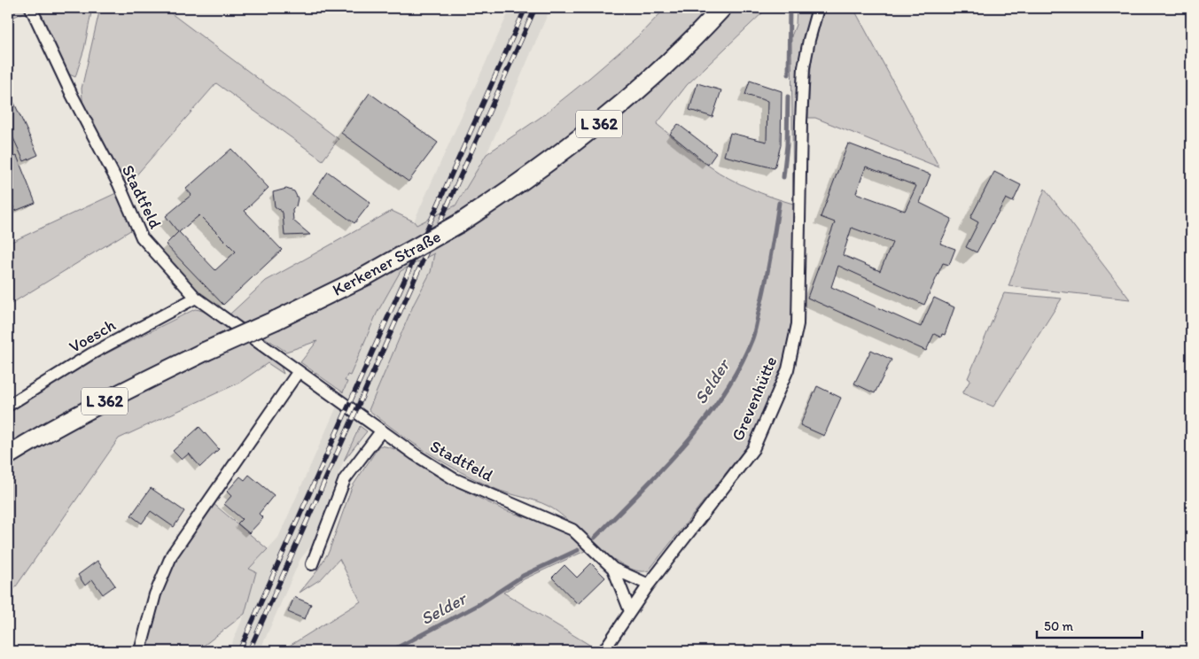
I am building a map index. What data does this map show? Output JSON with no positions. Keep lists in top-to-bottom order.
{
  "streets": {
    "main road": ["L 362", "Kerkener Straße"],
    "street": ["Stadtfeld", "Voesch", "Grevenhütte"]
  },
  "crossings": [
    ["Stadtfeld", "Voesch"],
    ["Stadtfeld", "Grevenhütte"]
  ],
  "water": ["Selder"],
  "scale_bar": "50 m"
}
